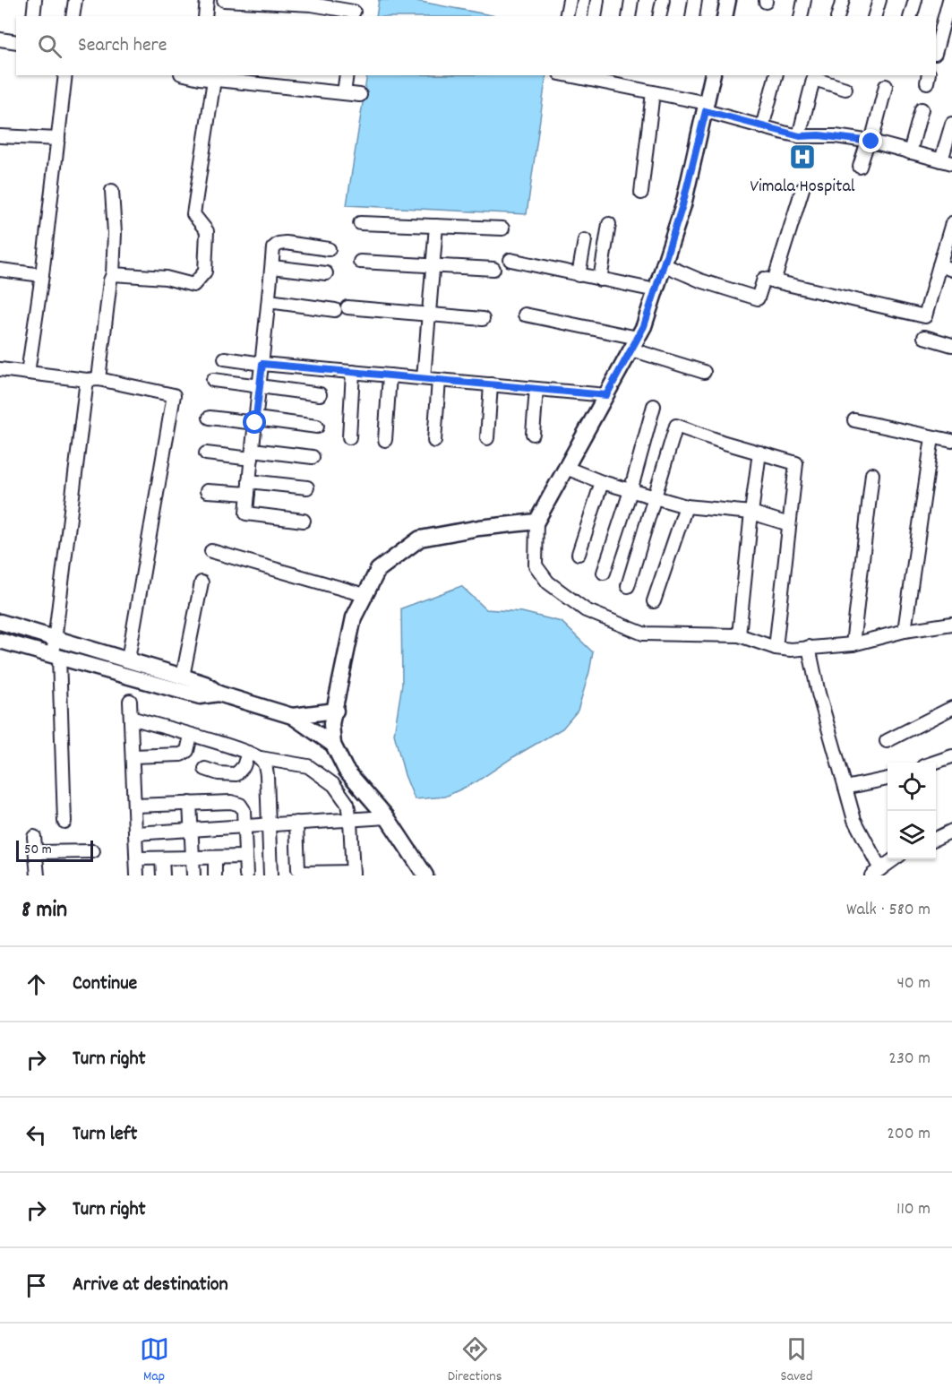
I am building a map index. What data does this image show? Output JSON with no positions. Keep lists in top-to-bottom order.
{
  "places": {
    "hospital": ["Vimala Hospital"]
  },
  "scale_bar": "50 m",
  "page": {
    "search": "Search here",
    "scale": "50 m",
    "heading": ["8 min", "Walk · 580 m"],
    "list": [
      ["Continue", "40 m"],
      ["Turn right", "230 m"],
      ["Turn left", "200 m"],
      ["Turn right", "110 m"],
      "Arrive at destination"
    ],
    "nav": ["Map", "Directions", "Saved"]
  }
}
